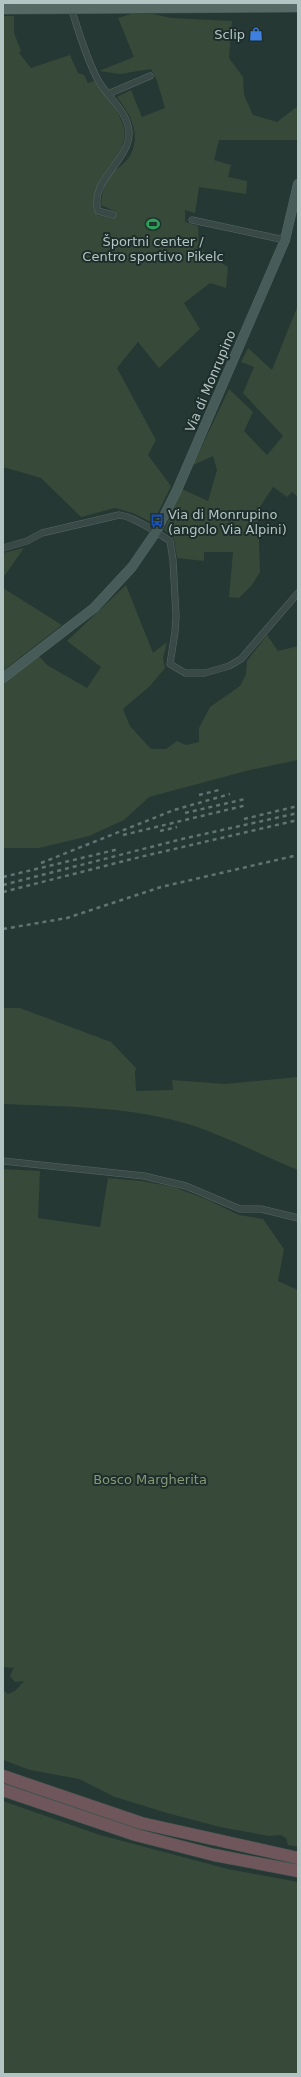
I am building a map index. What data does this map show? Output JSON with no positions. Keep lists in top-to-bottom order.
{
  "streets": {
    "main road": ["Via di Monrupino"]
  },
  "parks": ["Bosco Margherita"],
  "places": {
    "shop": ["Sclip"],
    "sports": ["Športni center / Centro sportivo Pikelc"],
    "bus stop": ["Via di Monrupino (angolo Via Alpini)"]
  }
}
